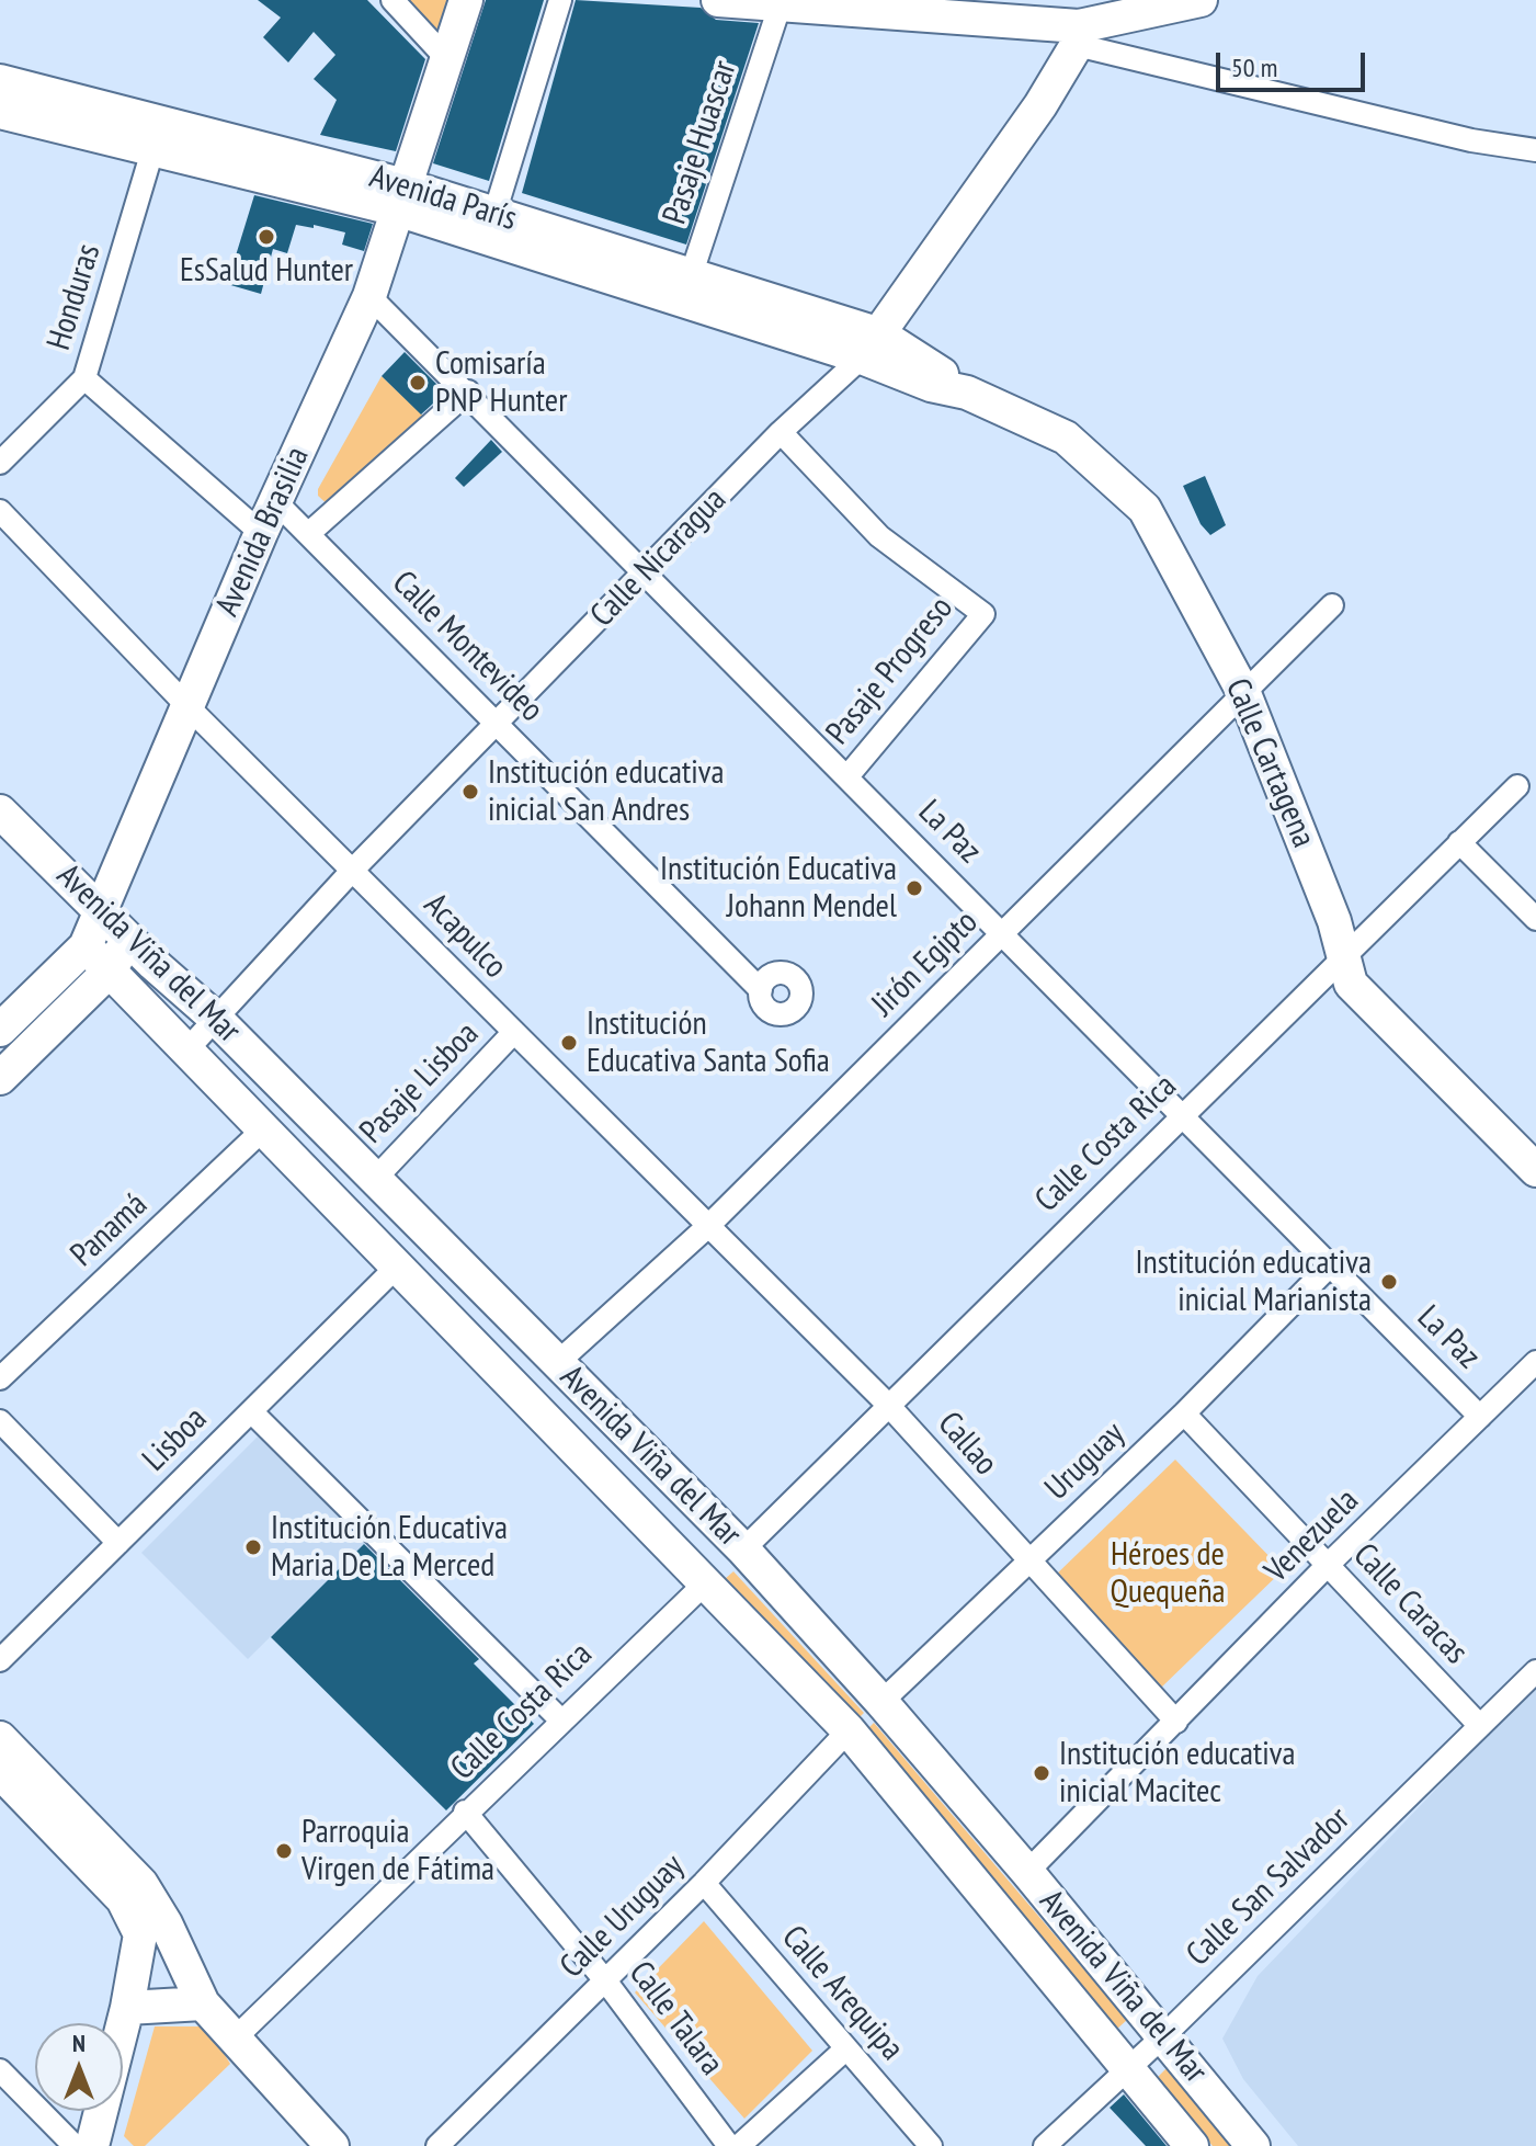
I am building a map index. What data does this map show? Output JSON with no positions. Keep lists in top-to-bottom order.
{
  "streets": {
    "street": [
      "Pasaje Huascar",
      "Avenida París",
      "Honduras",
      "Avenida Brasilia",
      "Calle Nicaragua",
      "Calle Montevideo",
      "Pasaje Progreso",
      "Calle Cartagena",
      "La Paz",
      "Acapulco",
      "Avenida Viña del Mar",
      "Jirón Egipto",
      "Pasaje Lisboa",
      "Calle Costa Rica",
      "Panamá",
      "Lisboa",
      "Callao",
      "Uruguay",
      "Venezuela",
      "Calle Caracas",
      "Calle San Salvador",
      "Calle Uruguay",
      "Calle Arequipa",
      "Calle Talara"
    ]
  },
  "crossings": [
    ["Pasaje Huascar", "Avenida París"],
    ["Avenida París", "Honduras"],
    ["Avenida París", "Avenida Brasilia"],
    ["Avenida París", "Calle Nicaragua"],
    ["Avenida París", "Calle Cartagena"],
    ["Avenida Brasilia", "Calle Montevideo"],
    ["Avenida Brasilia", "La Paz"],
    ["Avenida Brasilia", "Acapulco"],
    ["Avenida Brasilia", "Avenida Viña del Mar"],
    ["Calle Nicaragua", "Calle Montevideo"],
    ["Calle Nicaragua", "Pasaje Progreso"],
    ["Calle Nicaragua", "Calle Cartagena"],
    ["Calle Nicaragua", "La Paz"],
    ["Calle Nicaragua", "Acapulco"],
    ["Calle Nicaragua", "Avenida Viña del Mar"],
    ["Pasaje Progreso", "La Paz"],
    ["Calle Cartagena", "Jirón Egipto"],
    ["Calle Cartagena", "Calle Costa Rica"],
    ["La Paz", "Jirón Egipto"],
    ["La Paz", "Calle Costa Rica"],
    ["La Paz", "Uruguay"],
    ["La Paz", "Venezuela"],
    ["Acapulco", "Jirón Egipto"],
    ["Acapulco", "Pasaje Lisboa"],
    ["Acapulco", "Calle Costa Rica"],
    ["Acapulco", "Callao"],
    ["Avenida Viña del Mar", "Jirón Egipto"],
    ["Avenida Viña del Mar", "Pasaje Lisboa"],
    ["Avenida Viña del Mar", "Calle Costa Rica"],
    ["Avenida Viña del Mar", "Panamá"],
    ["Avenida Viña del Mar", "Lisboa"],
    ["Avenida Viña del Mar", "Uruguay"],
    ["Avenida Viña del Mar", "Venezuela"],
    ["Avenida Viña del Mar", "Calle San Salvador"],
    ["Avenida Viña del Mar", "Calle Uruguay"],
    ["Calle Costa Rica", "Callao"],
    ["Calle Costa Rica", "Calle Talara"],
    ["Callao", "Uruguay"],
    ["Callao", "Venezuela"],
    ["Uruguay", "Calle Caracas"],
    ["Venezuela", "Calle Caracas"],
    ["Calle Caracas", "Calle San Salvador"],
    ["Calle Uruguay", "Calle Arequipa"],
    ["Calle Uruguay", "Calle Talara"]
  ],
  "parks": ["Héroes de Quequeña"],
  "places": [
    "EsSalud Hunter",
    "Comisaría PNP Hunter",
    "Institución educativa inicial San Andres",
    "Institución Educativa Johann Mendel",
    "Institución Educativa Santa Sofia",
    "Institución educativa inicial Marianista",
    "Institución Educativa Maria De La Merced",
    "Institución educativa inicial Macitec",
    "Parroquia Virgen de Fátima"
  ],
  "scale_bar": "50 m",
  "north": "top"
}
